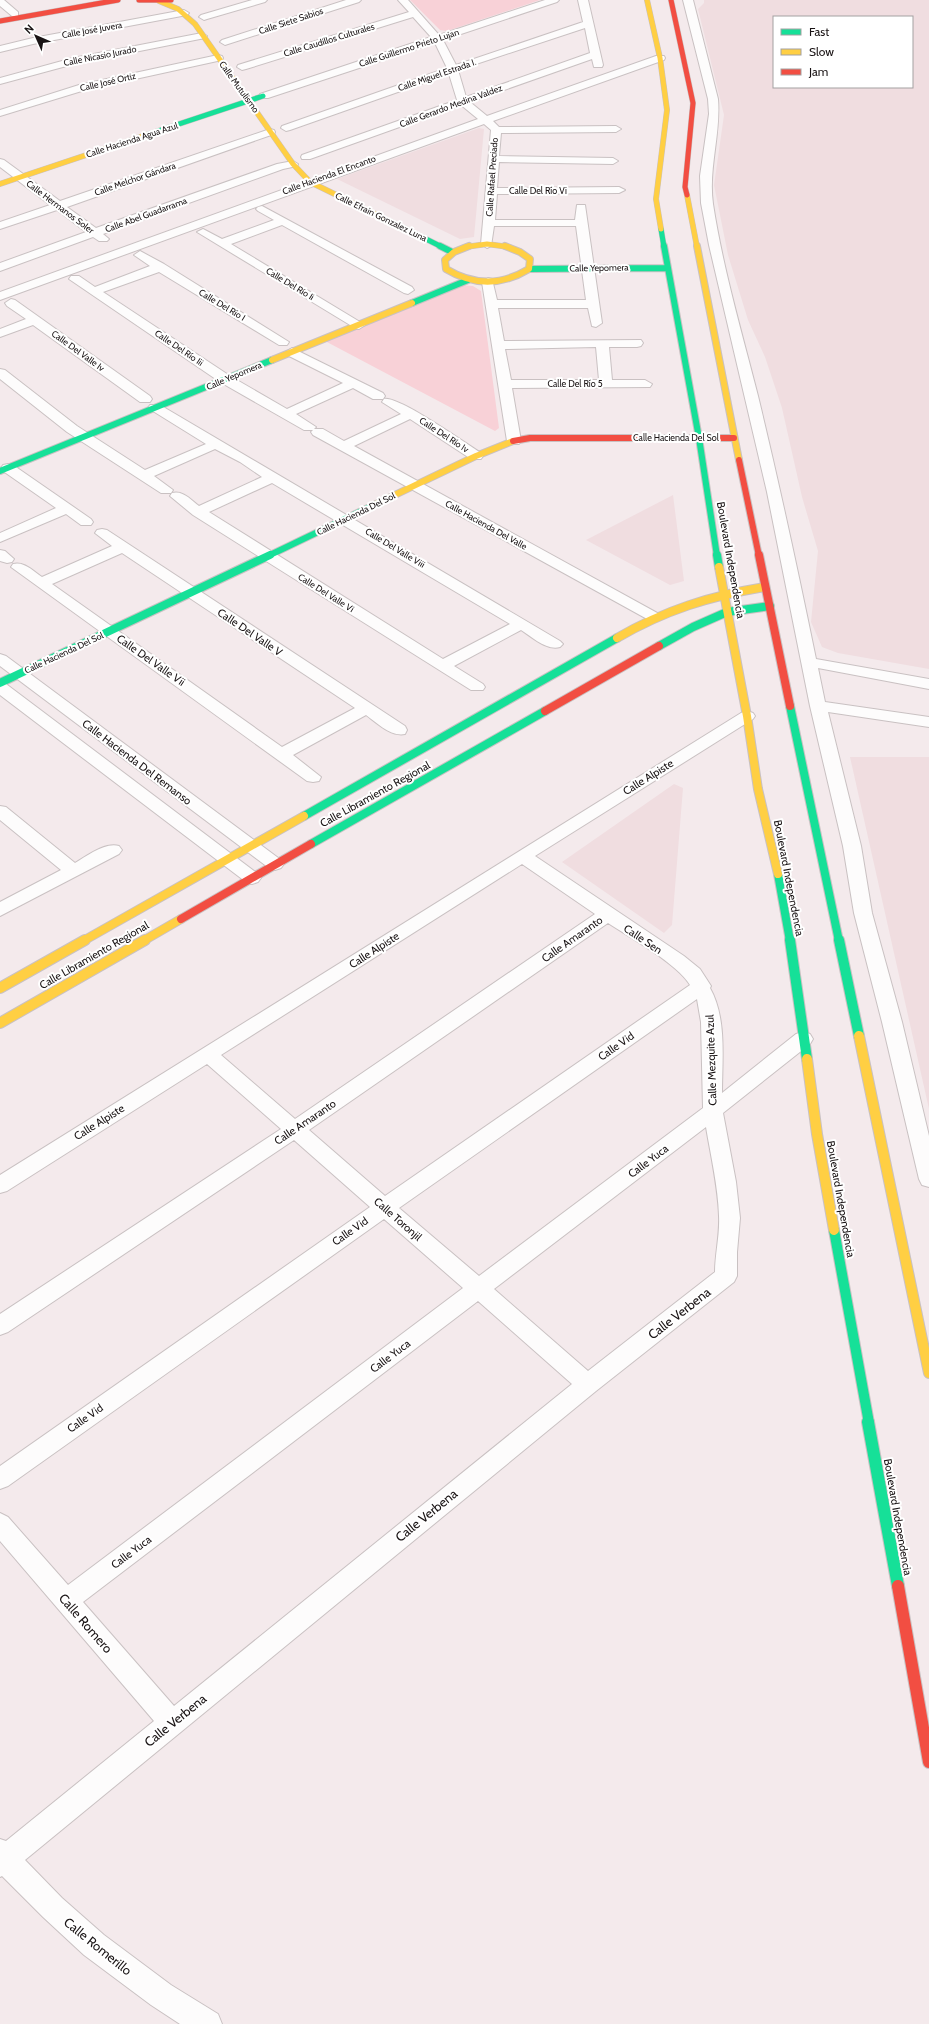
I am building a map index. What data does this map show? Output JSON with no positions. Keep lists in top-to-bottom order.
{
  "streets": {
    "main road": [
      "Calle Mutulismo",
      "Calle Hacienda Agua Azul",
      "Calle Efrain Gonzalez Luna",
      "Calle Yepomera",
      "Calle Hacienda Del Sol",
      "Boulevard Independencia",
      "Calle Libramiento Regional"
    ],
    "street": [
      "Calle Siete Sabios",
      "Calle José Juvera",
      "Calle Caudillos Culturales",
      "Calle Guillermo Prieto Lujan",
      "Calle Nicasio Jurado",
      "Calle Miguel Estrada I.",
      "Calle José Ortiz",
      "Calle Gerardo Medina Valdez",
      "Calle Hacienda El Encanto",
      "Calle Rafael Preciado",
      "Calle Melchor Gándara",
      "Calle Del Río Vi",
      "Calle Hermanos Soler",
      "Calle Abel Guadarrama",
      "Calle Del Río Ii",
      "Calle Del Río I",
      "Calle Del Río Iii",
      "Calle Del Valle Iv",
      "Calle Del Río 5",
      "Calle Del Río Iv",
      "Calle Hacienda Del Valle",
      "Calle Del Valle Viii",
      "Calle Del Valle Vi",
      "Calle Del Valle V",
      "Calle Del Valle Vii",
      "Calle Hacienda Del Remanso",
      "Calle Alpiste",
      "Calle Amaranto",
      "Calle Sen",
      "Calle Vid",
      "Calle Mezquite Azul",
      "Calle Yuca",
      "Calle Toronjil",
      "Calle Verbena",
      "Calle Romero",
      "Calle Romerillo"
    ]
  },
  "crossings": [
    ["Calle José Juvera", "Calle Mutulismo"],
    ["Calle Caudillos Culturales", "Calle Mutulismo"],
    ["Calle Guillermo Prieto Lujan", "Calle Mutulismo"],
    ["Calle Guillermo Prieto Lujan", "Calle Hacienda Agua Azul"],
    ["Calle Nicasio Jurado", "Calle Mutulismo"],
    ["Calle José Ortiz", "Calle Mutulismo"],
    ["Calle Mutulismo", "Calle Hacienda Agua Azul"],
    ["Calle Mutulismo", "Calle Hacienda El Encanto"],
    ["Calle Mutulismo", "Calle Melchor Gándara"],
    ["Calle Mutulismo", "Calle Abel Guadarrama"],
    ["Calle Mutulismo", "Calle Efrain Gonzalez Luna"],
    ["Calle Gerardo Medina Valdez", "Calle Rafael Preciado"],
    ["Calle Hacienda Agua Azul", "Calle Hermanos Soler"],
    ["Calle Hacienda El Encanto", "Calle Rafael Preciado"],
    ["Calle Hacienda El Encanto", "Calle Hermanos Soler"],
    ["Calle Hacienda El Encanto", "Calle Efrain Gonzalez Luna"],
    ["Calle Hacienda El Encanto", "Calle Del Valle Iv"],
    ["Calle Hacienda El Encanto", "Boulevard Independencia"],
    ["Calle Rafael Preciado", "Calle Del Río Vi"],
    ["Calle Melchor Gándara", "Calle Hermanos Soler"],
    ["Calle Hermanos Soler", "Calle Abel Guadarrama"],
    ["Calle Yepomera", "Calle Del Río Ii"],
    ["Calle Yepomera", "Calle Del Río I"],
    ["Calle Yepomera", "Calle Del Río Iii"],
    ["Calle Yepomera", "Calle Del Valle Iv"],
    ["Calle Yepomera", "Boulevard Independencia"],
    ["Calle Del Río I", "Calle Del Río Iv"],
    ["Calle Del Río Iii", "Calle Hacienda Del Valle"],
    ["Calle Del Valle Iv", "Calle Del Valle Viii"],
    ["Calle Del Río Iv", "Calle Hacienda Del Sol"],
    ["Calle Del Río Iv", "Calle Hacienda Del Valle"],
    ["Calle Hacienda Del Sol", "Calle Hacienda Del Valle"],
    ["Calle Hacienda Del Sol", "Calle Del Valle Viii"],
    ["Calle Hacienda Del Sol", "Boulevard Independencia"],
    ["Calle Hacienda Del Sol", "Calle Del Valle Vi"],
    ["Calle Hacienda Del Sol", "Calle Del Valle V"],
    ["Calle Hacienda Del Sol", "Calle Del Valle Vii"],
    ["Calle Hacienda Del Sol", "Calle Hacienda Del Remanso"],
    ["Calle Hacienda Del Valle", "Calle Libramiento Regional"],
    ["Boulevard Independencia", "Calle Alpiste"],
    ["Boulevard Independencia", "Calle Libramiento Regional"],
    ["Boulevard Independencia", "Calle Yuca"],
    ["Calle Hacienda Del Remanso", "Calle Libramiento Regional"],
    ["Calle Alpiste", "Calle Sen"],
    ["Calle Alpiste", "Calle Toronjil"],
    ["Calle Amaranto", "Calle Sen"],
    ["Calle Amaranto", "Calle Toronjil"],
    ["Calle Sen", "Calle Vid"],
    ["Calle Sen", "Calle Mezquite Azul"],
    ["Calle Vid", "Calle Mezquite Azul"],
    ["Calle Vid", "Calle Toronjil"],
    ["Calle Mezquite Azul", "Calle Yuca"],
    ["Calle Mezquite Azul", "Calle Verbena"],
    ["Calle Yuca", "Calle Toronjil"],
    ["Calle Yuca", "Calle Verbena"],
    ["Calle Yuca", "Calle Romero"],
    ["Calle Toronjil", "Calle Verbena"],
    ["Calle Verbena", "Calle Romero"],
    ["Calle Verbena", "Calle Romerillo"]
  ],
  "legend": ["Fast", "Slow", "Jam"],
  "north": "top left"
}
